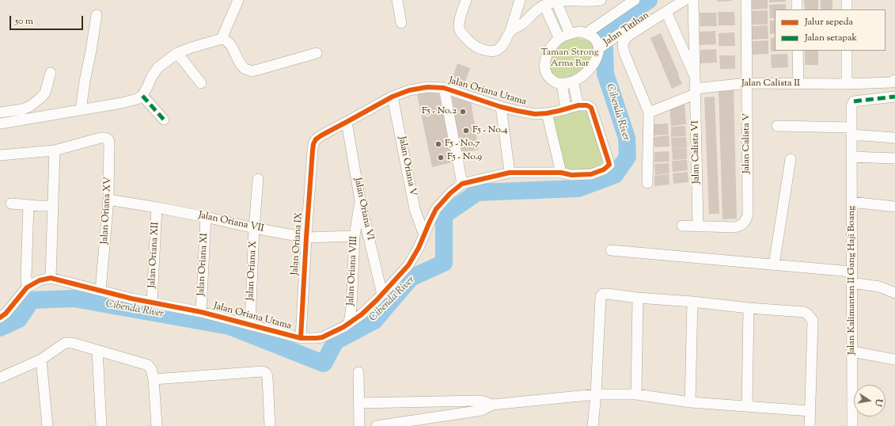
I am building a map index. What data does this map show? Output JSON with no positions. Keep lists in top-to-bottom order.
{
  "streets": {
    "street": [
      "Jalan Titihan",
      "Jalan Calista II",
      "Jalan Oriana Utama",
      "Jalan Calista V",
      "Jalan Calista VI",
      "Jalan Oriana V",
      "Jalan Oriana VI",
      "Jalan Oriana XV",
      "Jalan Oriana VII",
      "Jalan Oriana IX",
      "Jalan Oriana XII",
      "Jalan Oriana XI",
      "Jalan Oriana X",
      "Jalan Oriana VIII",
      "Jalan Kalimantan II Gang Haji Boang"
    ]
  },
  "crossings": [
    ["Jalan Calista II", "Jalan Calista V"],
    ["Jalan Calista II", "Jalan Calista VI"],
    ["Jalan Oriana Utama", "Jalan Oriana V"],
    ["Jalan Oriana Utama", "Jalan Oriana VI"],
    ["Jalan Oriana Utama", "Jalan Oriana XV"],
    ["Jalan Oriana Utama", "Jalan Oriana IX"],
    ["Jalan Oriana Utama", "Jalan Oriana XII"],
    ["Jalan Oriana Utama", "Jalan Oriana XI"],
    ["Jalan Oriana Utama", "Jalan Oriana X"],
    ["Jalan Oriana Utama", "Jalan Oriana VIII"],
    ["Jalan Calista V", "Jalan Calista VI"],
    ["Jalan Oriana VI", "Jalan Oriana VIII"],
    ["Jalan Oriana XV", "Jalan Oriana VII"],
    ["Jalan Oriana VII", "Jalan Oriana IX"],
    ["Jalan Oriana VII", "Jalan Oriana XII"],
    ["Jalan Oriana VII", "Jalan Oriana XI"],
    ["Jalan Oriana VII", "Jalan Oriana X"],
    ["Jalan Oriana VII", "Jalan Oriana VIII"]
  ],
  "water": ["Cibenda River"],
  "parks": ["Taman Strong Arms Bar"],
  "places": [
    "F5 - No.2",
    "F5 - No.4",
    "F5 - No.7",
    "F5 - No.9"
  ],
  "legend": ["Jalur sepeda", "Jalan setapak"],
  "scale_bar": "50 m",
  "north": "right"
}
